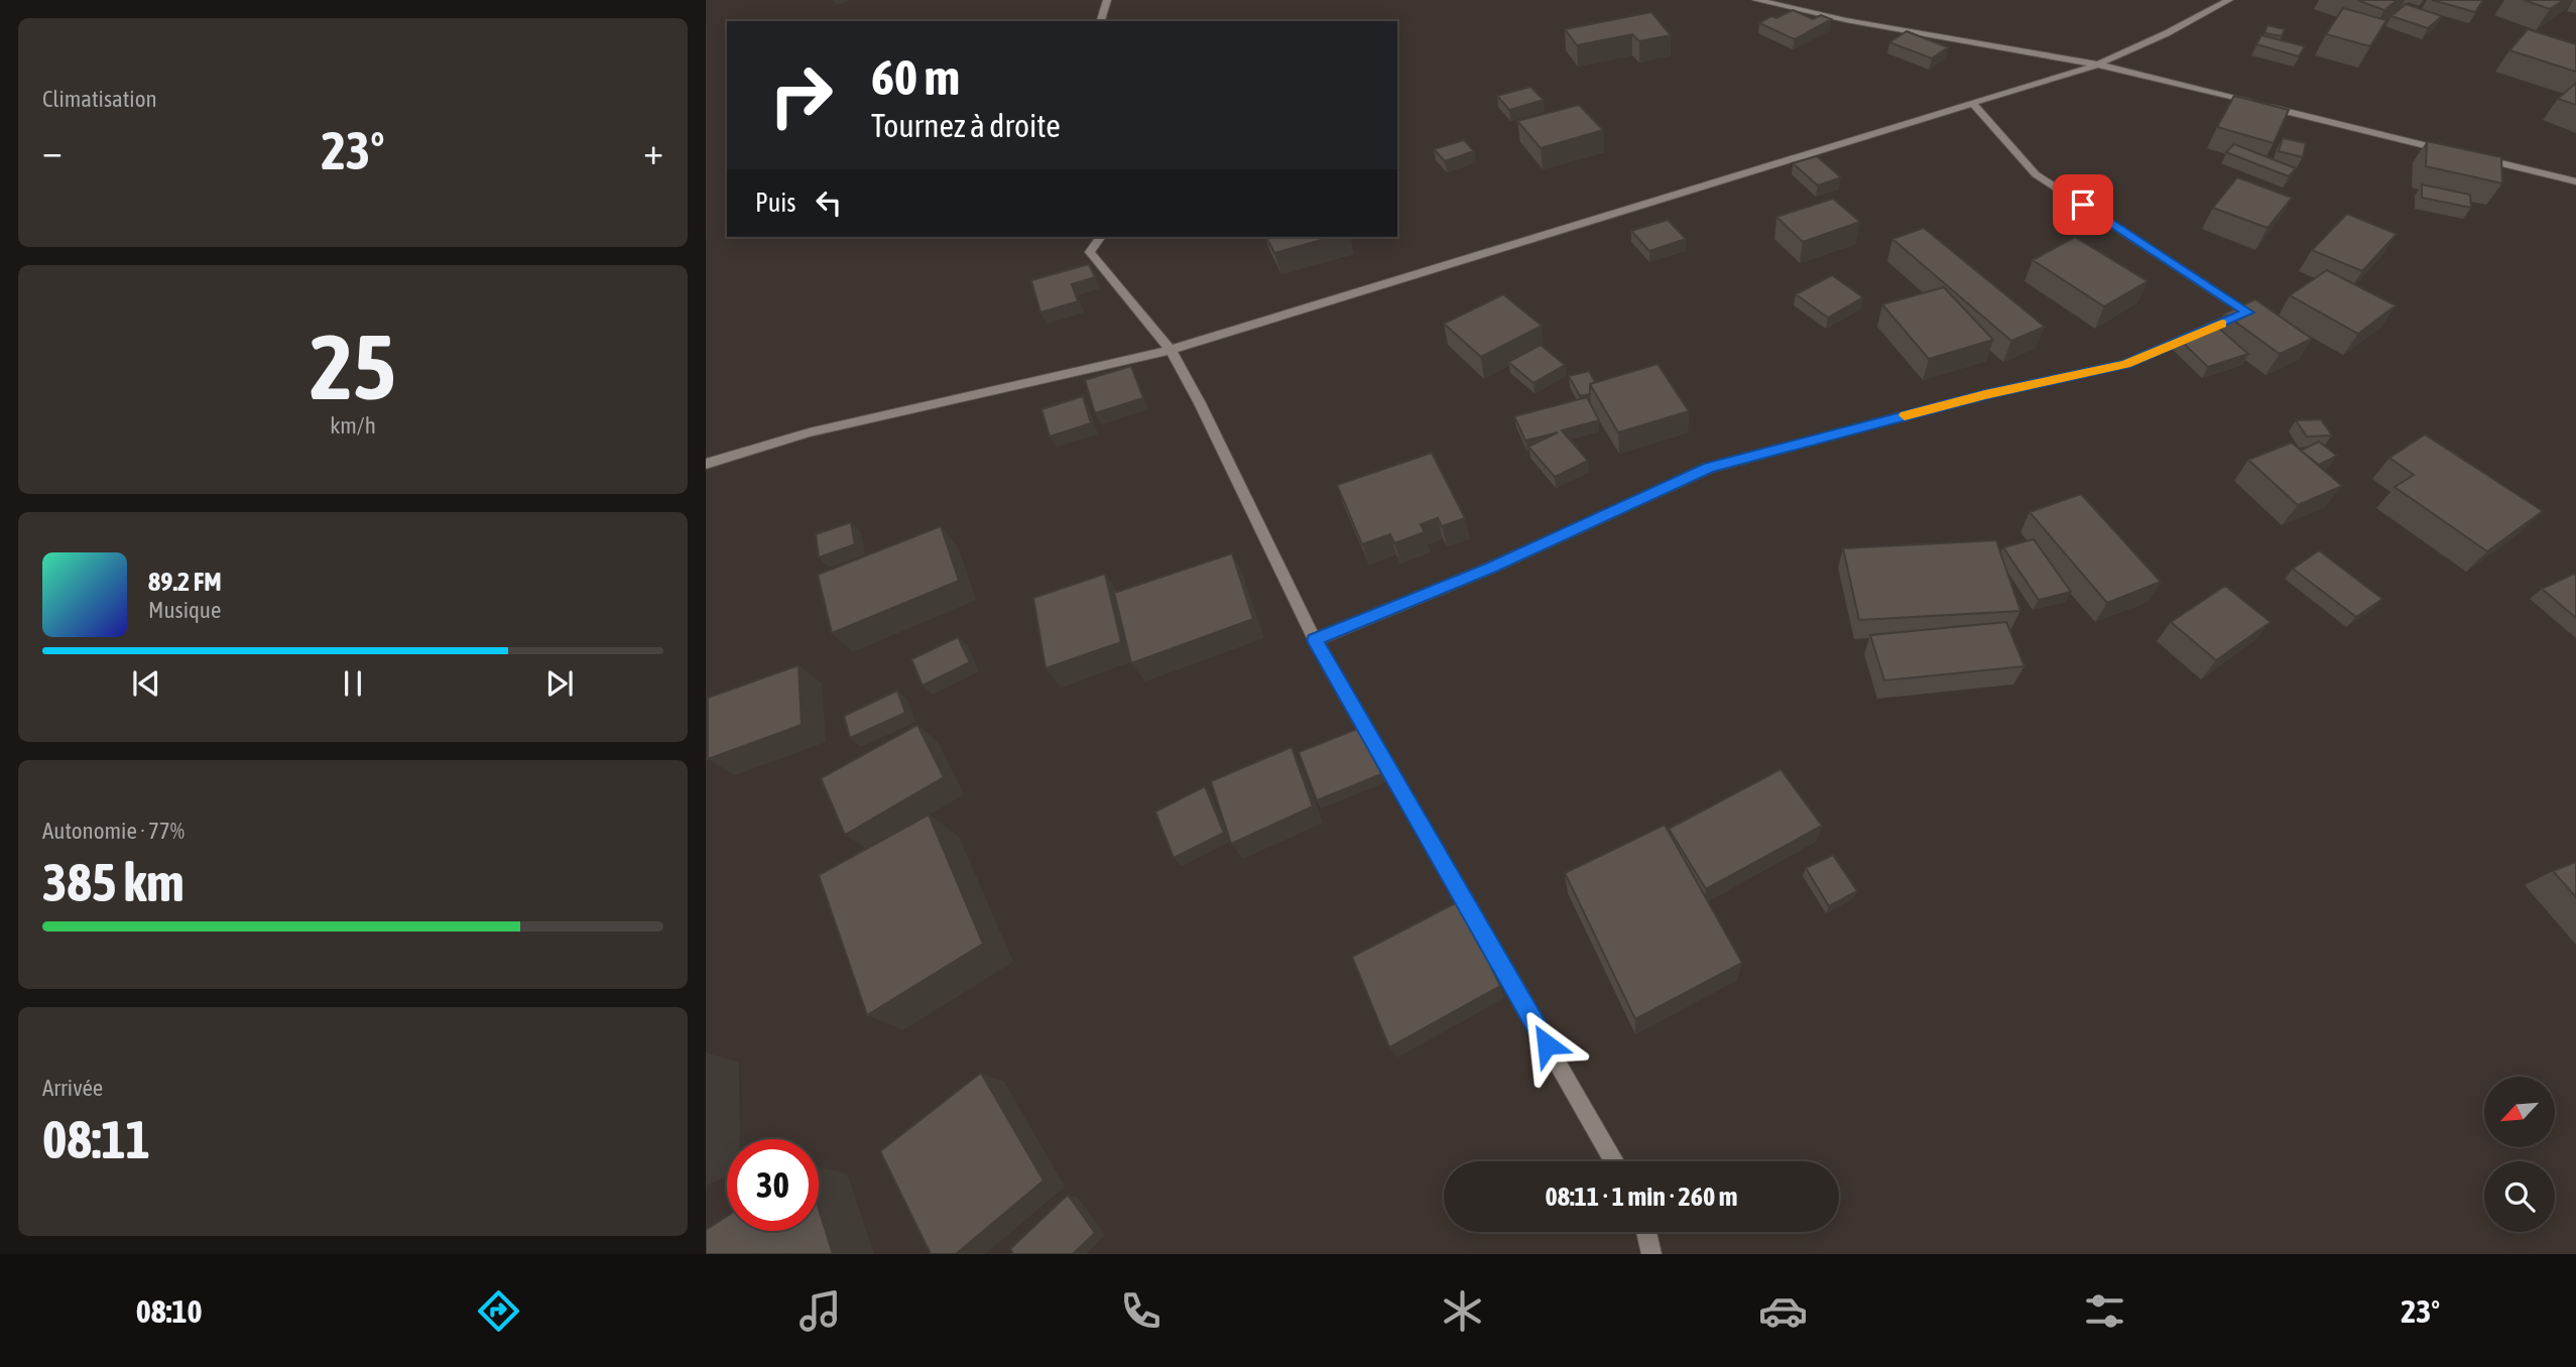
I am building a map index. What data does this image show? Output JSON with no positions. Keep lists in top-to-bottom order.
{
  "north": "bottom left",
  "page": {
    "tile": [
      "Climatisation",
      ["25", "km/h"],
      ["Autonomie · 77%", "385 km"],
      ["Arrivée", "08:11"]
    ],
    "turn": ["60 m", "Tournez à droite"],
    "heat": ["−", "23°", "+"],
    "then": "Puis",
    "song": ["89.2 FM", "Musique"],
    "limit": "30",
    "trip": "08:11 · 1 min · 260 m",
    "tabs": ["08:10", "23°"]
  }
}
